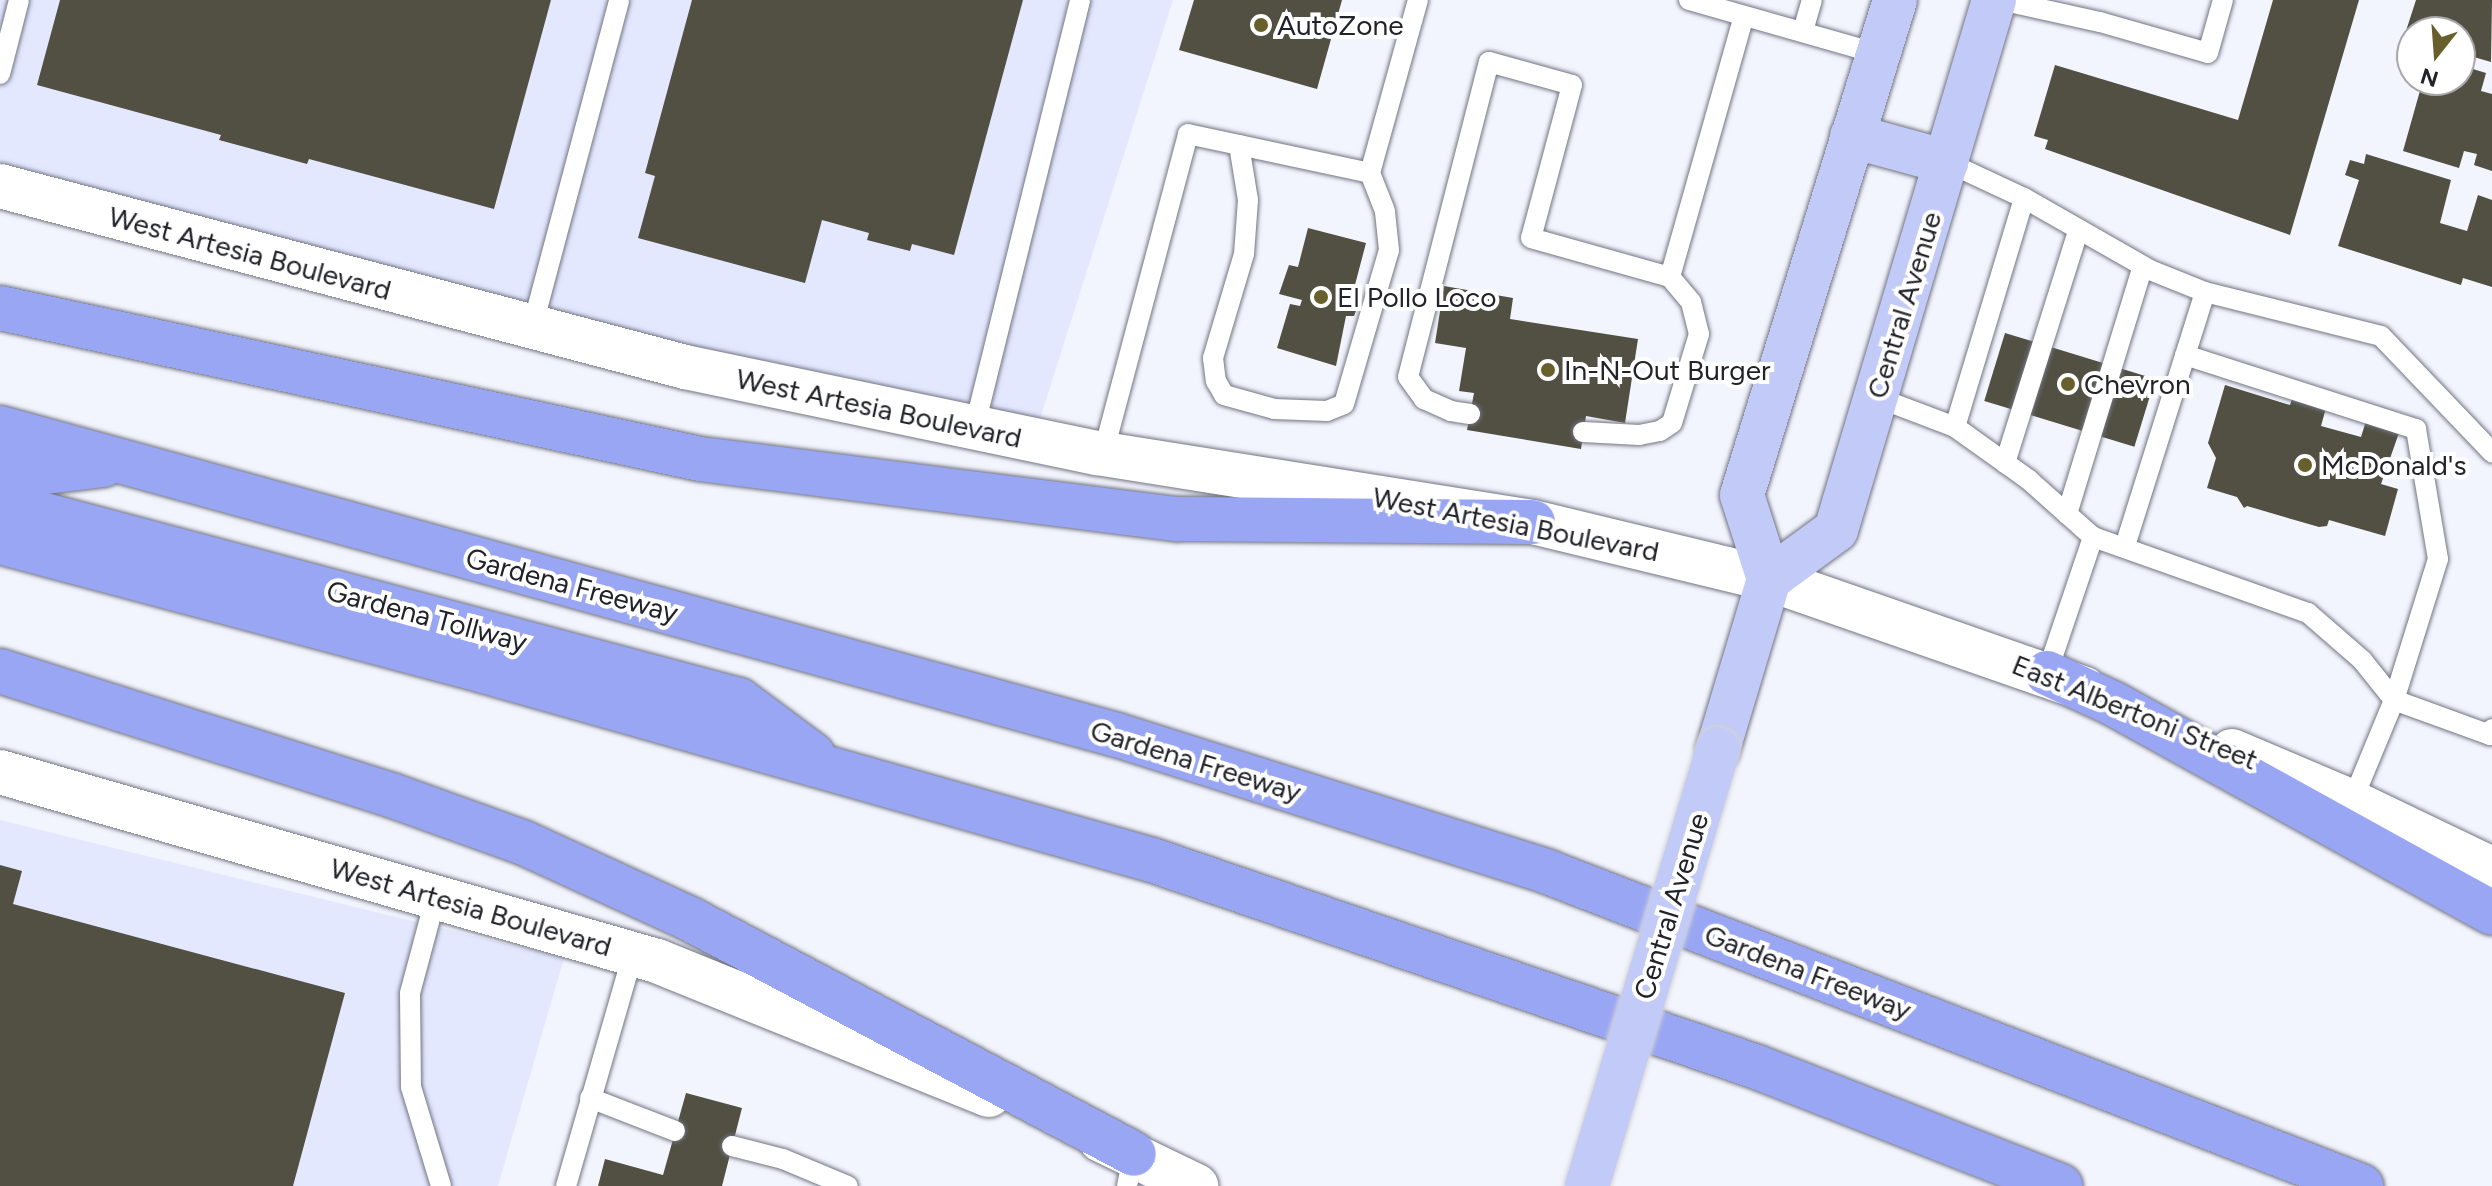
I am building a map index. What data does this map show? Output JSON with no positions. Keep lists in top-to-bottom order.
{
  "streets": {
    "highway": ["Gardena Freeway", "Gardena Tollway"],
    "main road": ["West Artesia Boulevard", "Central Avenue", "East Albertoni Street"]
  },
  "crossings": [
    ["West Artesia Boulevard", "Central Avenue"],
    ["West Artesia Boulevard", "East Albertoni Street"],
    ["Central Avenue", "East Albertoni Street"]
  ],
  "places": [
    "AutoZone",
    "El Pollo Loco",
    "In-N-Out Burger",
    "Chevron",
    "McDonald's"
  ],
  "north": "bottom"
}
